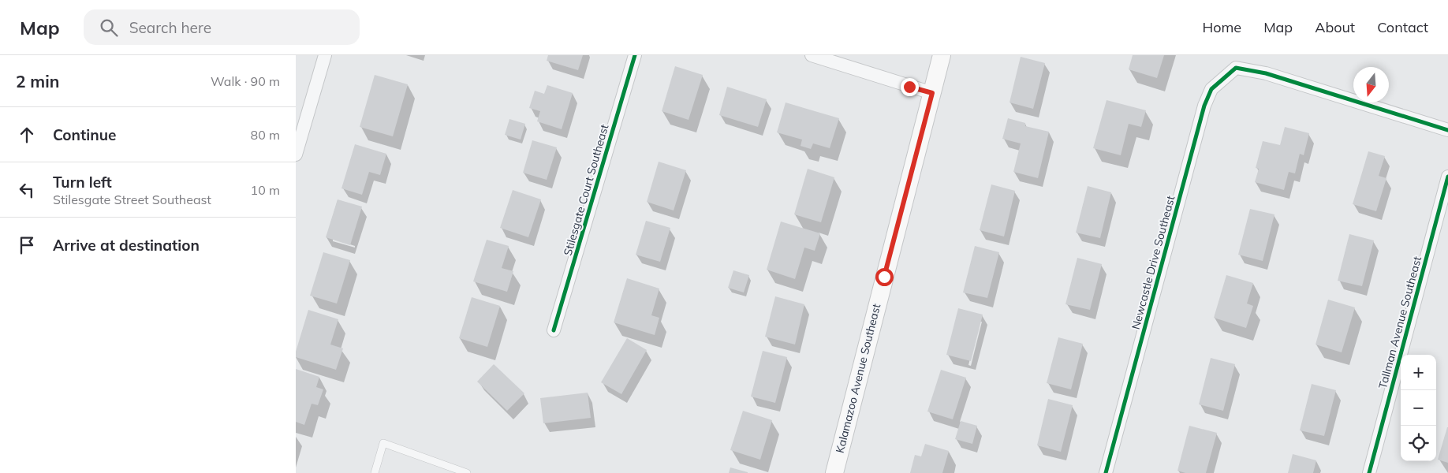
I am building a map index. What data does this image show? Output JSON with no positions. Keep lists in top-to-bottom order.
{
  "streets": {
    "main road": ["Kalamazoo Avenue Southeast"],
    "street": ["Stilesgate Court Southeast", "Newcastle Drive Southeast", "Tallman Avenue Southeast"]
  },
  "north": "bottom",
  "page": {
    "header": "Map",
    "search": "Search here",
    "nav": [
      "Home",
      "Map",
      "About",
      "Contact"
    ],
    "heading": ["2 min", "Walk · 90 m"],
    "list": [
      ["Continue", "80 m"],
      ["Turn left", "Stilesgate Street Southeast", "10 m"],
      "Arrive at destination"
    ],
    "map_buttons": ["+", "−"]
  }
}
